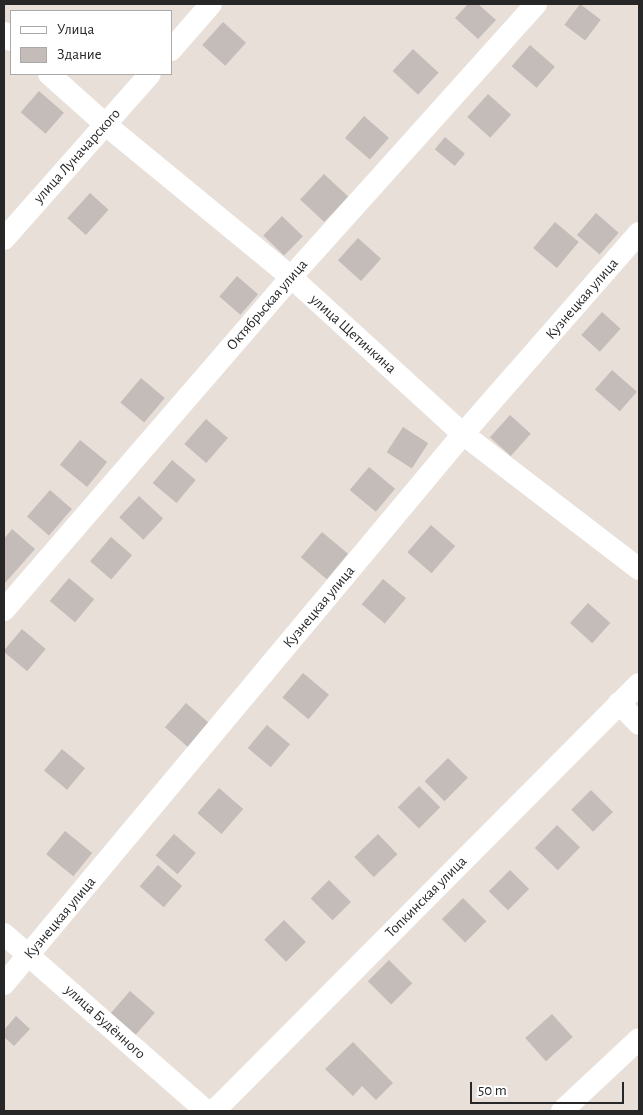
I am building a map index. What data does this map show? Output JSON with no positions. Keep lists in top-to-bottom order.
{
  "streets": {
    "street": [
      "улица Луначарского",
      "Кузнецкая улица",
      "Октябрьская улица",
      "улица Щетинкина",
      "Топкинская улица",
      "улица Будённого"
    ]
  },
  "crossings": [
    ["улица Луначарского", "улица Щетинкина"],
    ["Кузнецкая улица", "улица Щетинкина"],
    ["Кузнецкая улица", "улица Будённого"],
    ["Октябрьская улица", "улица Щетинкина"]
  ],
  "legend": ["Улица", "Здание"],
  "scale_bar": "50 m"
}
